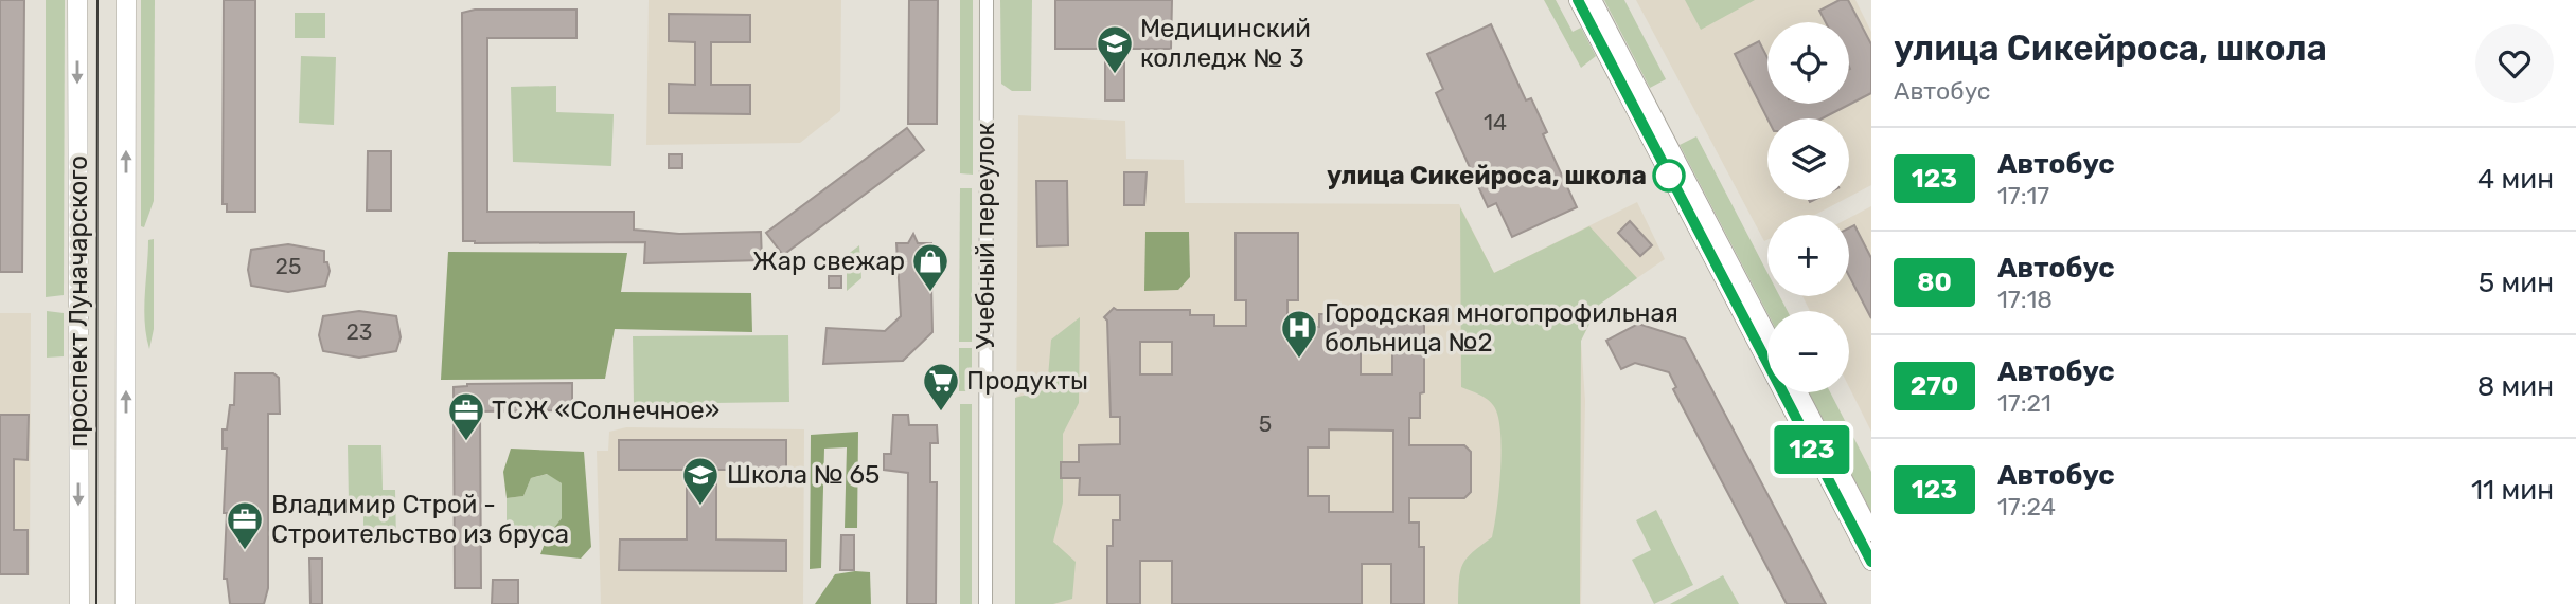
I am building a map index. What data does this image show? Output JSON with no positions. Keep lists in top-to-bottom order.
{
  "streets": {
    "main road": ["проспект Луначарского"],
    "street": ["Учебный переулок"]
  },
  "places": {
    "school or university": ["Медицинский колледж № 3", "Школа № 65"],
    "other": ["улица Сикейроса, школа"],
    "shop": ["Жар свежар"],
    "hospital": ["Городская многопрофильная больница №2"],
    "supermarket": ["Продукты"],
    "office": ["ТСЖ «Солнечное»", "Владимир Строй - Строительство из бруса"]
  },
  "lines": ["bus line 123"],
  "house_numbers": [
    "14",
    "25",
    "23",
    "5"
  ],
  "page": {
    "on_map": "123",
    "heading": ["улица Сикейроса, школа", "Автобус"],
    "map_buttons": ["+", "−"],
    "list": [
      {
        "mark": "123",
        "name": "Автобус",
        "note": "17:17",
        "value": "4 мин"
      },
      {
        "mark": "80",
        "name": "Автобус",
        "note": "17:18",
        "value": "5 мин"
      },
      {
        "mark": "270",
        "name": "Автобус",
        "note": "17:21",
        "value": "8 мин"
      },
      {
        "mark": "123",
        "name": "Автобус",
        "note": "17:24",
        "value": "11 мин"
      }
    ]
  }
}
